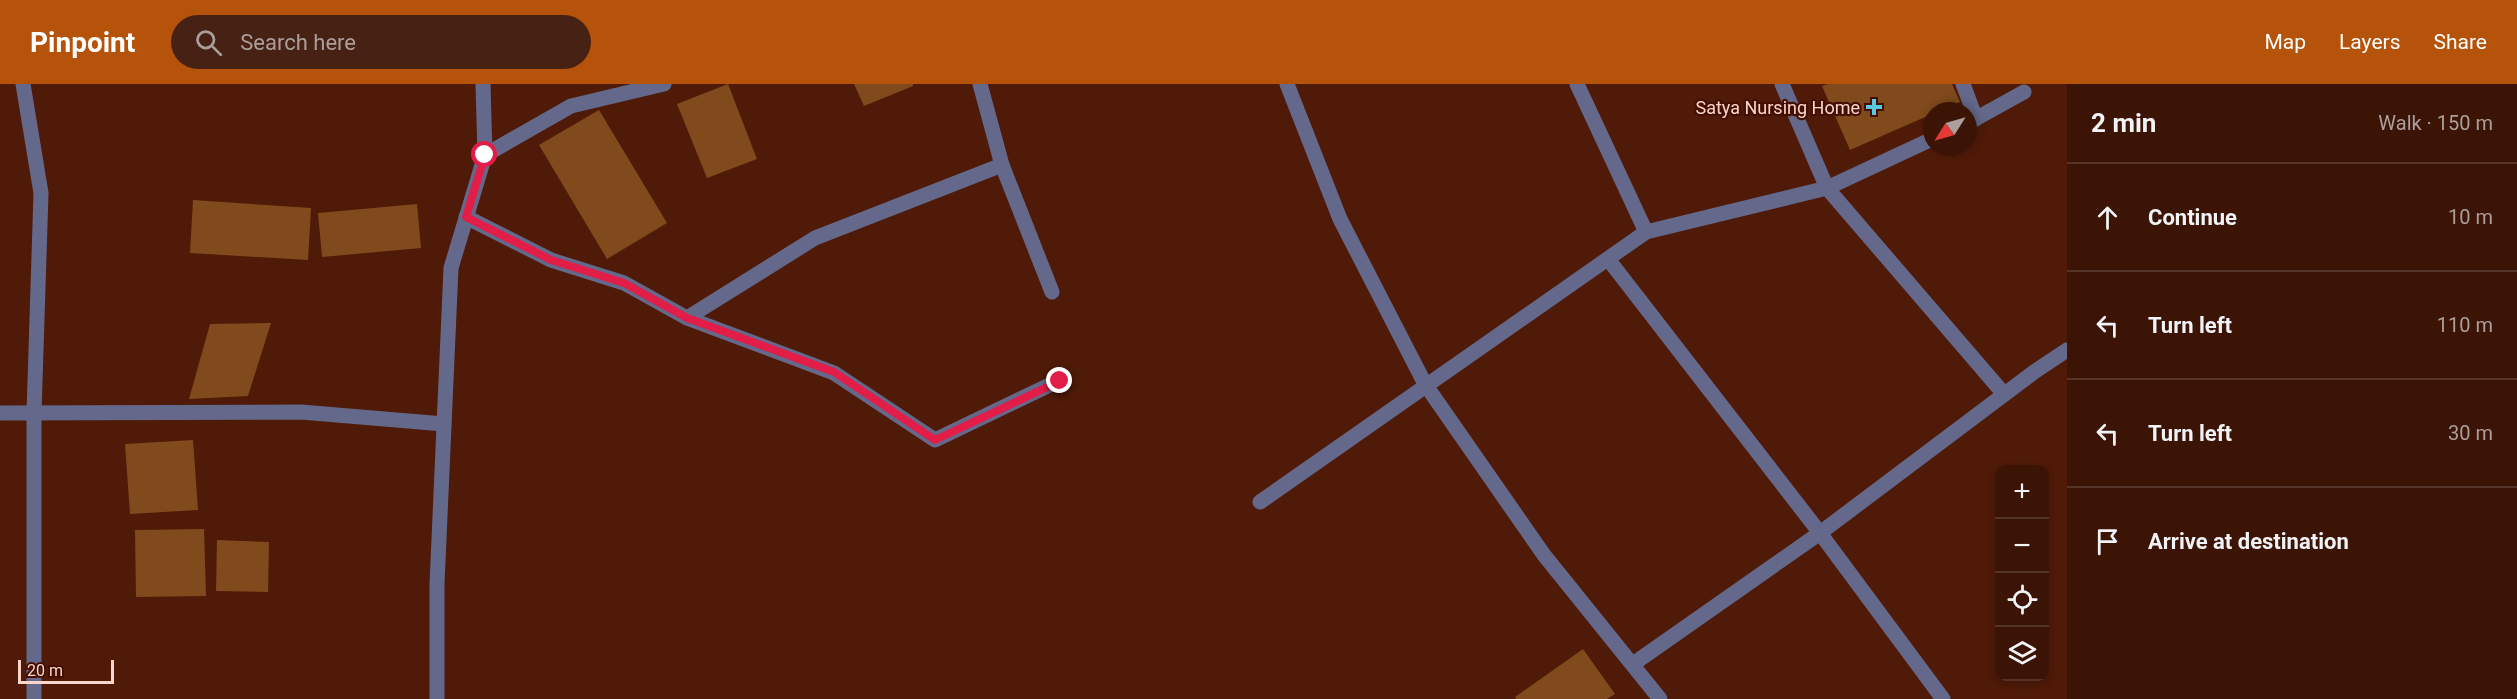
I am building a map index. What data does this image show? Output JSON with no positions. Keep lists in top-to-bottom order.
{
  "places": {
    "health": ["Satya Nursing Home"]
  },
  "scale_bar": "20 m",
  "north": "bottom left",
  "page": {
    "header": "Pinpoint",
    "search": "Search here",
    "nav": ["Map", "Layers", "Share"],
    "heading": ["2 min", "Walk · 150 m"],
    "list": [
      ["Continue", "10 m"],
      ["Turn left", "110 m"],
      ["Turn left", "30 m"],
      "Arrive at destination"
    ],
    "map_buttons": ["+", "−"],
    "scale": "20 m"
  }
}
